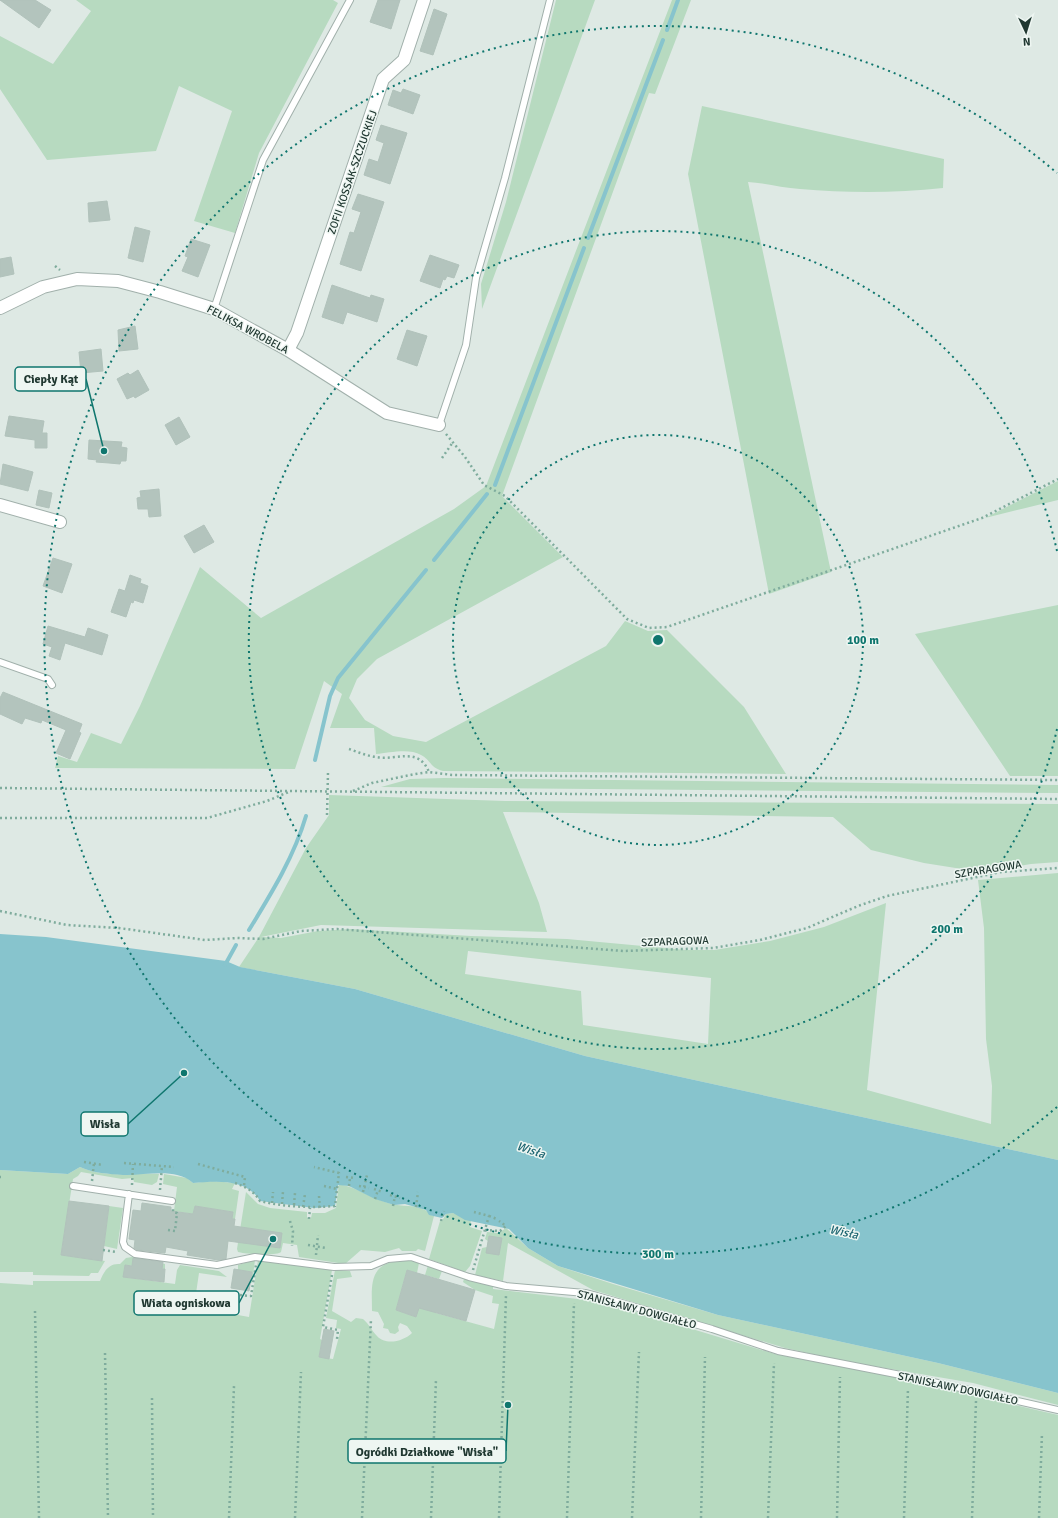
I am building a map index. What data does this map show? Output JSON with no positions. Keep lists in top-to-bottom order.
{
  "streets": {
    "street": ["ZOFII KOSSAK-SZCZUCKIEJ", "FELIKSA WROBELA"],
    "lane": ["STANISŁAWY DOWGIAŁŁO"],
    "path": ["SZPARAGOWA"]
  },
  "crossings": [
    ["ZOFII KOSSAK-SZCZUCKIEJ", "FELIKSA WROBELA"]
  ],
  "water": ["Wisła"],
  "places": [
    "Ciepły Kąt",
    "Wisła",
    "Wiata ogniskowa",
    "Ogródki Działkowe \"Wisła\""
  ],
  "north": "bottom",
  "rings": ["100 m", "200 m", "300 m"]
}
